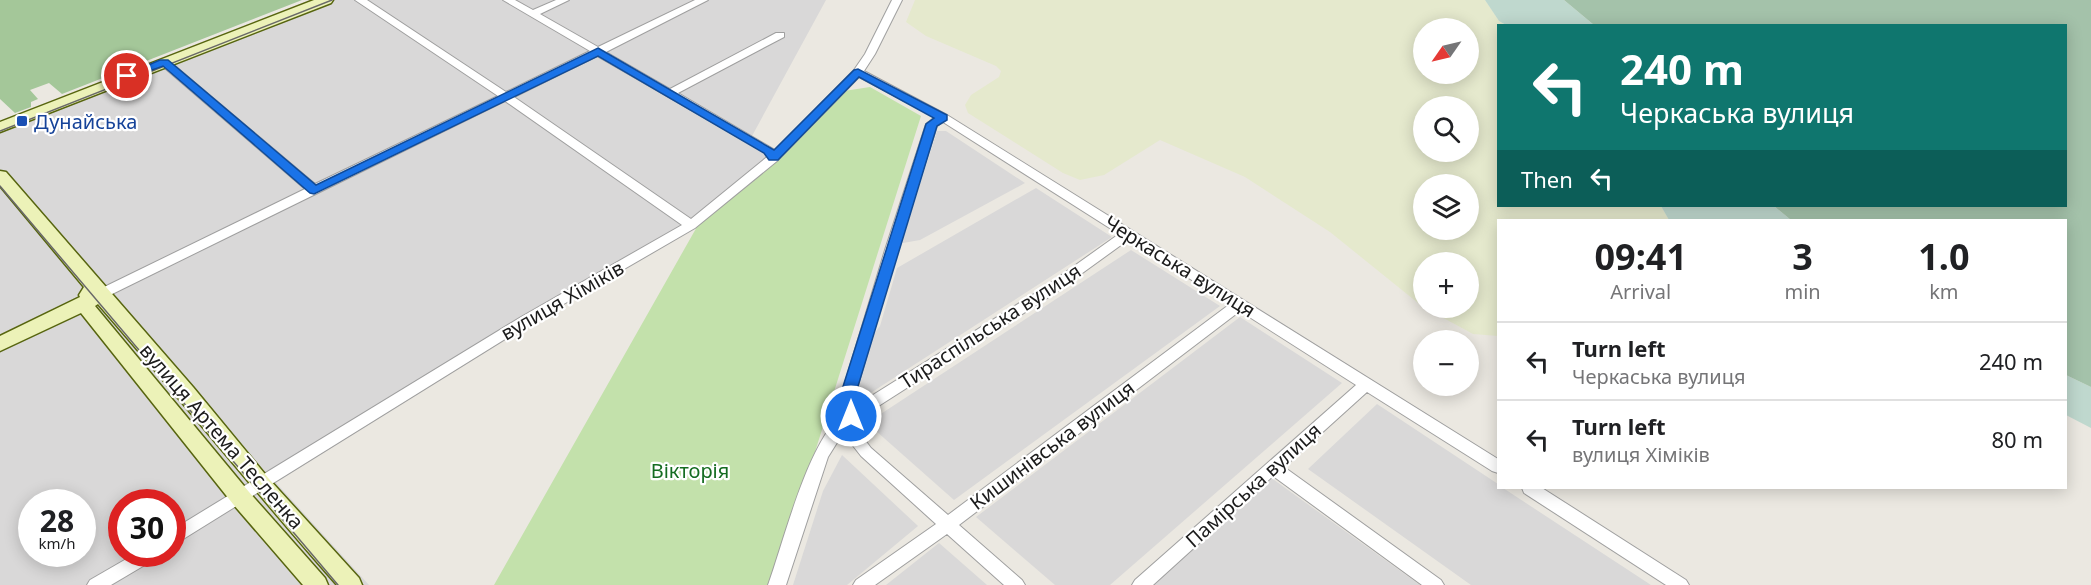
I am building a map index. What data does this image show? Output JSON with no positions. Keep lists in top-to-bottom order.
{
  "streets": {
    "street": [
      "Черкаська вулиця",
      "вулиця Хіміків",
      "Тираспільська вулиця",
      "вулиця Артема Тесленка",
      "Кишинівська вулиця",
      "Памірська вулиця"
    ]
  },
  "crossings": [
    ["Черкаська вулиця", "вулиця Хіміків"],
    ["Черкаська вулиця", "Тираспільська вулиця"],
    ["Черкаська вулиця", "Кишинівська вулиця"],
    ["Черкаська вулиця", "Памірська вулиця"],
    ["вулиця Хіміків", "вулиця Артема Тесленка"]
  ],
  "parks": ["Вікторія"],
  "places": {
    "transit": ["Дунайська"]
  },
  "north": "bottom left",
  "page": {
    "map_buttons": ["+", "−"],
    "turn": ["240 m", "Черкаська вулиця"],
    "then": "Then",
    "eta": [
      "09:41",
      "Arrival",
      "3",
      "min",
      "1.0",
      "km"
    ],
    "list": [
      {
        "name": "Turn left",
        "note": "Черкаська вулиця",
        "value": "240 m"
      },
      {
        "name": "Turn left",
        "note": "вулиця Хіміків",
        "value": "80 m"
      }
    ],
    "speed": "28 km/h",
    "limit": "30"
  }
}
